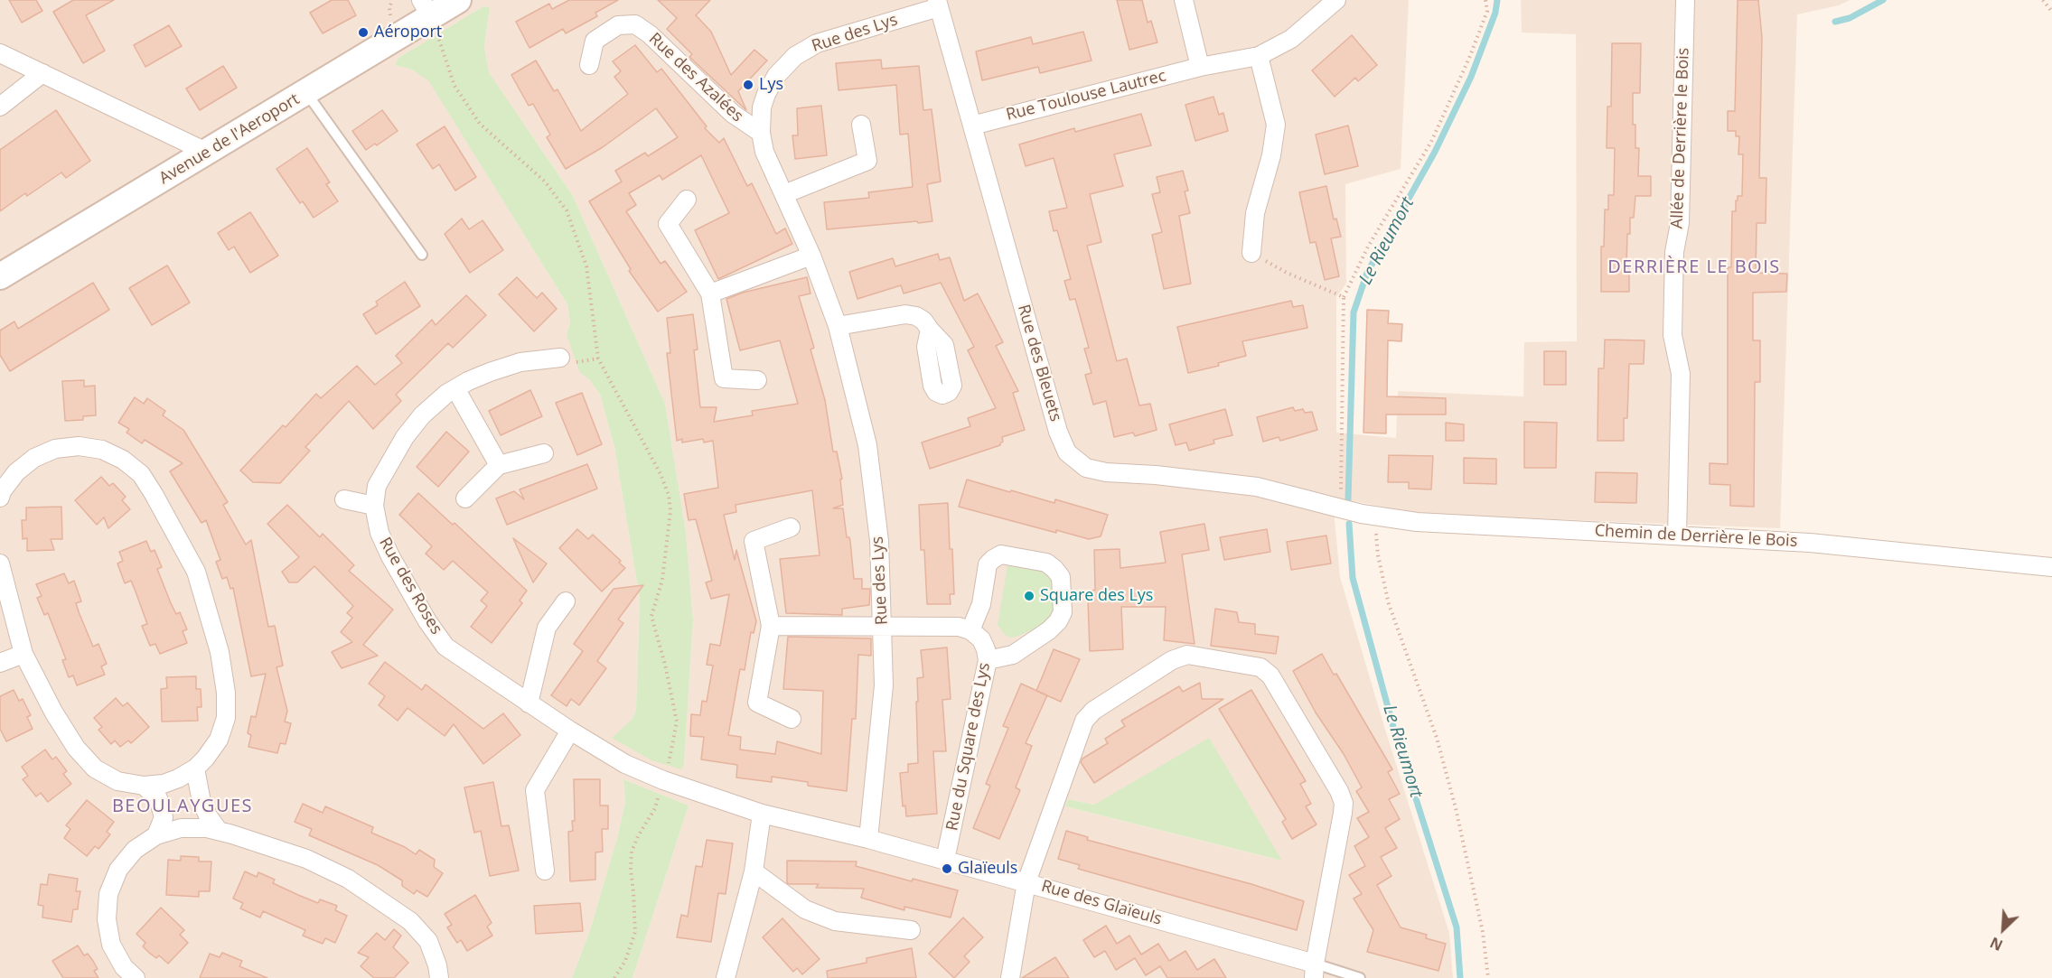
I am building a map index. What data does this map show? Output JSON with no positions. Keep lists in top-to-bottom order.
{
  "streets": {
    "street": [
      "Rue des Lys",
      "Rue des Azalées",
      "Rue Toulouse Lautrec",
      "Allée de Derrière le Bois",
      "Avenue de l'Aeroport",
      "Rue des Bleuets",
      "Chemin de Derrière le Bois",
      "Rue des Roses",
      "Rue du Square des Lys",
      "Rue des Glaïeuls"
    ]
  },
  "crossings": [
    ["Rue des Lys", "Rue des Azalées"],
    ["Rue des Lys", "Rue des Bleuets"],
    ["Rue des Lys", "Rue des Glaïeuls"],
    ["Rue Toulouse Lautrec", "Rue des Bleuets"],
    ["Allée de Derrière le Bois", "Chemin de Derrière le Bois"],
    ["Rue des Bleuets", "Chemin de Derrière le Bois"],
    ["Rue des Roses", "Rue des Glaïeuls"],
    ["Rue du Square des Lys", "Rue des Glaïeuls"]
  ],
  "districts": ["DERRIÈRE LE BOIS", "BEOULAYGUES"],
  "water": ["Le Rieumort"],
  "places": [
    "Aéroport",
    "Lys",
    "Square des Lys",
    "Glaïeuls"
  ],
  "north": "bottom left"
}
